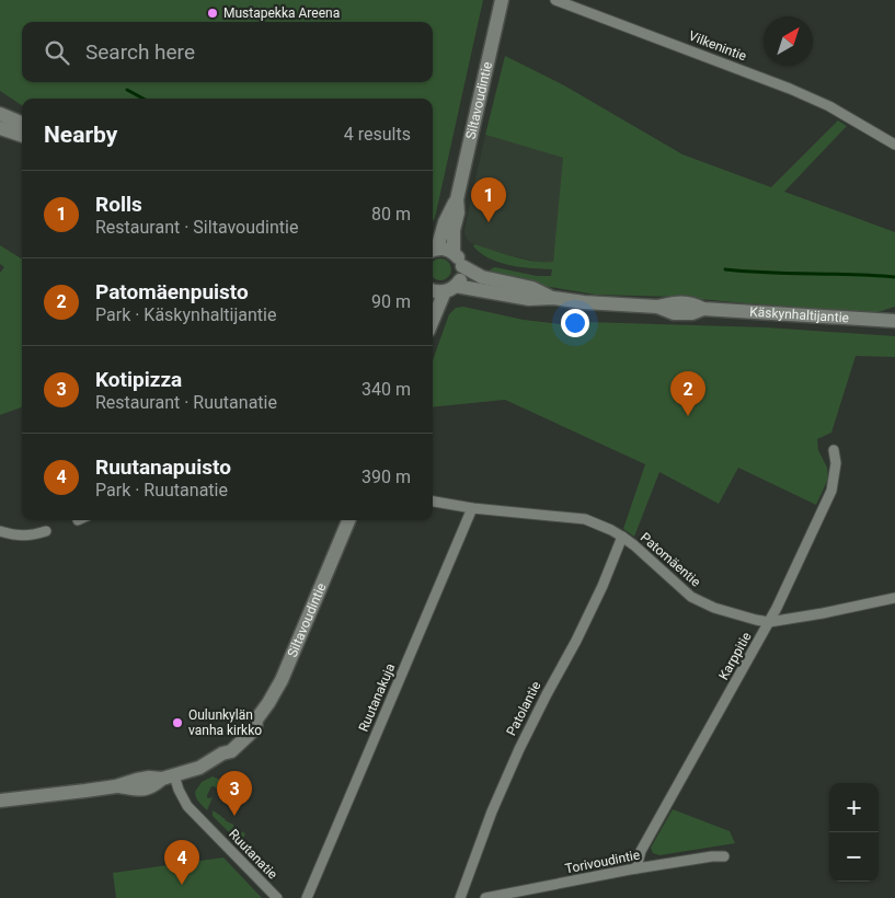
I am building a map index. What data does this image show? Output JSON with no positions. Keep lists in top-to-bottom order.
{
  "streets": {
    "main road": ["Siltavoudintie", "Käskynhaltijantie"],
    "street": [
      "Vilkenintie",
      "Patomäentie",
      "Karppitie",
      "Ruutanakuja",
      "Patolantie",
      "Ruutanatie",
      "Torivoudintie"
    ]
  },
  "crossings": [
    ["Siltavoudintie", "Ruutanatie"],
    ["Patomäentie", "Karppitie"],
    ["Patomäentie", "Ruutanakuja"],
    ["Patomäentie", "Patolantie"],
    ["Karppitie", "Torivoudintie"]
  ],
  "places": ["Mustapekka Areena", "Oulunkylän vanha kirkko"],
  "north": "top right",
  "page": {
    "search": "Search here",
    "heading": ["Nearby", "4 results"],
    "list": [
      {
        "mark": "1",
        "name": "Rolls",
        "note": "Restaurant · Siltavoudintie",
        "value": "80 m"
      },
      {
        "mark": "2",
        "name": "Patomäenpuisto",
        "note": "Park · Käskynhaltijantie",
        "value": "90 m"
      },
      {
        "mark": "3",
        "name": "Kotipizza",
        "note": "Restaurant · Ruutanatie",
        "value": "340 m"
      },
      {
        "mark": "4",
        "name": "Ruutanapuisto",
        "note": "Park · Ruutanatie",
        "value": "390 m"
      }
    ],
    "pins": [
      "1",
      "2",
      "3",
      "4"
    ],
    "map_buttons": ["+", "−"]
  }
}
